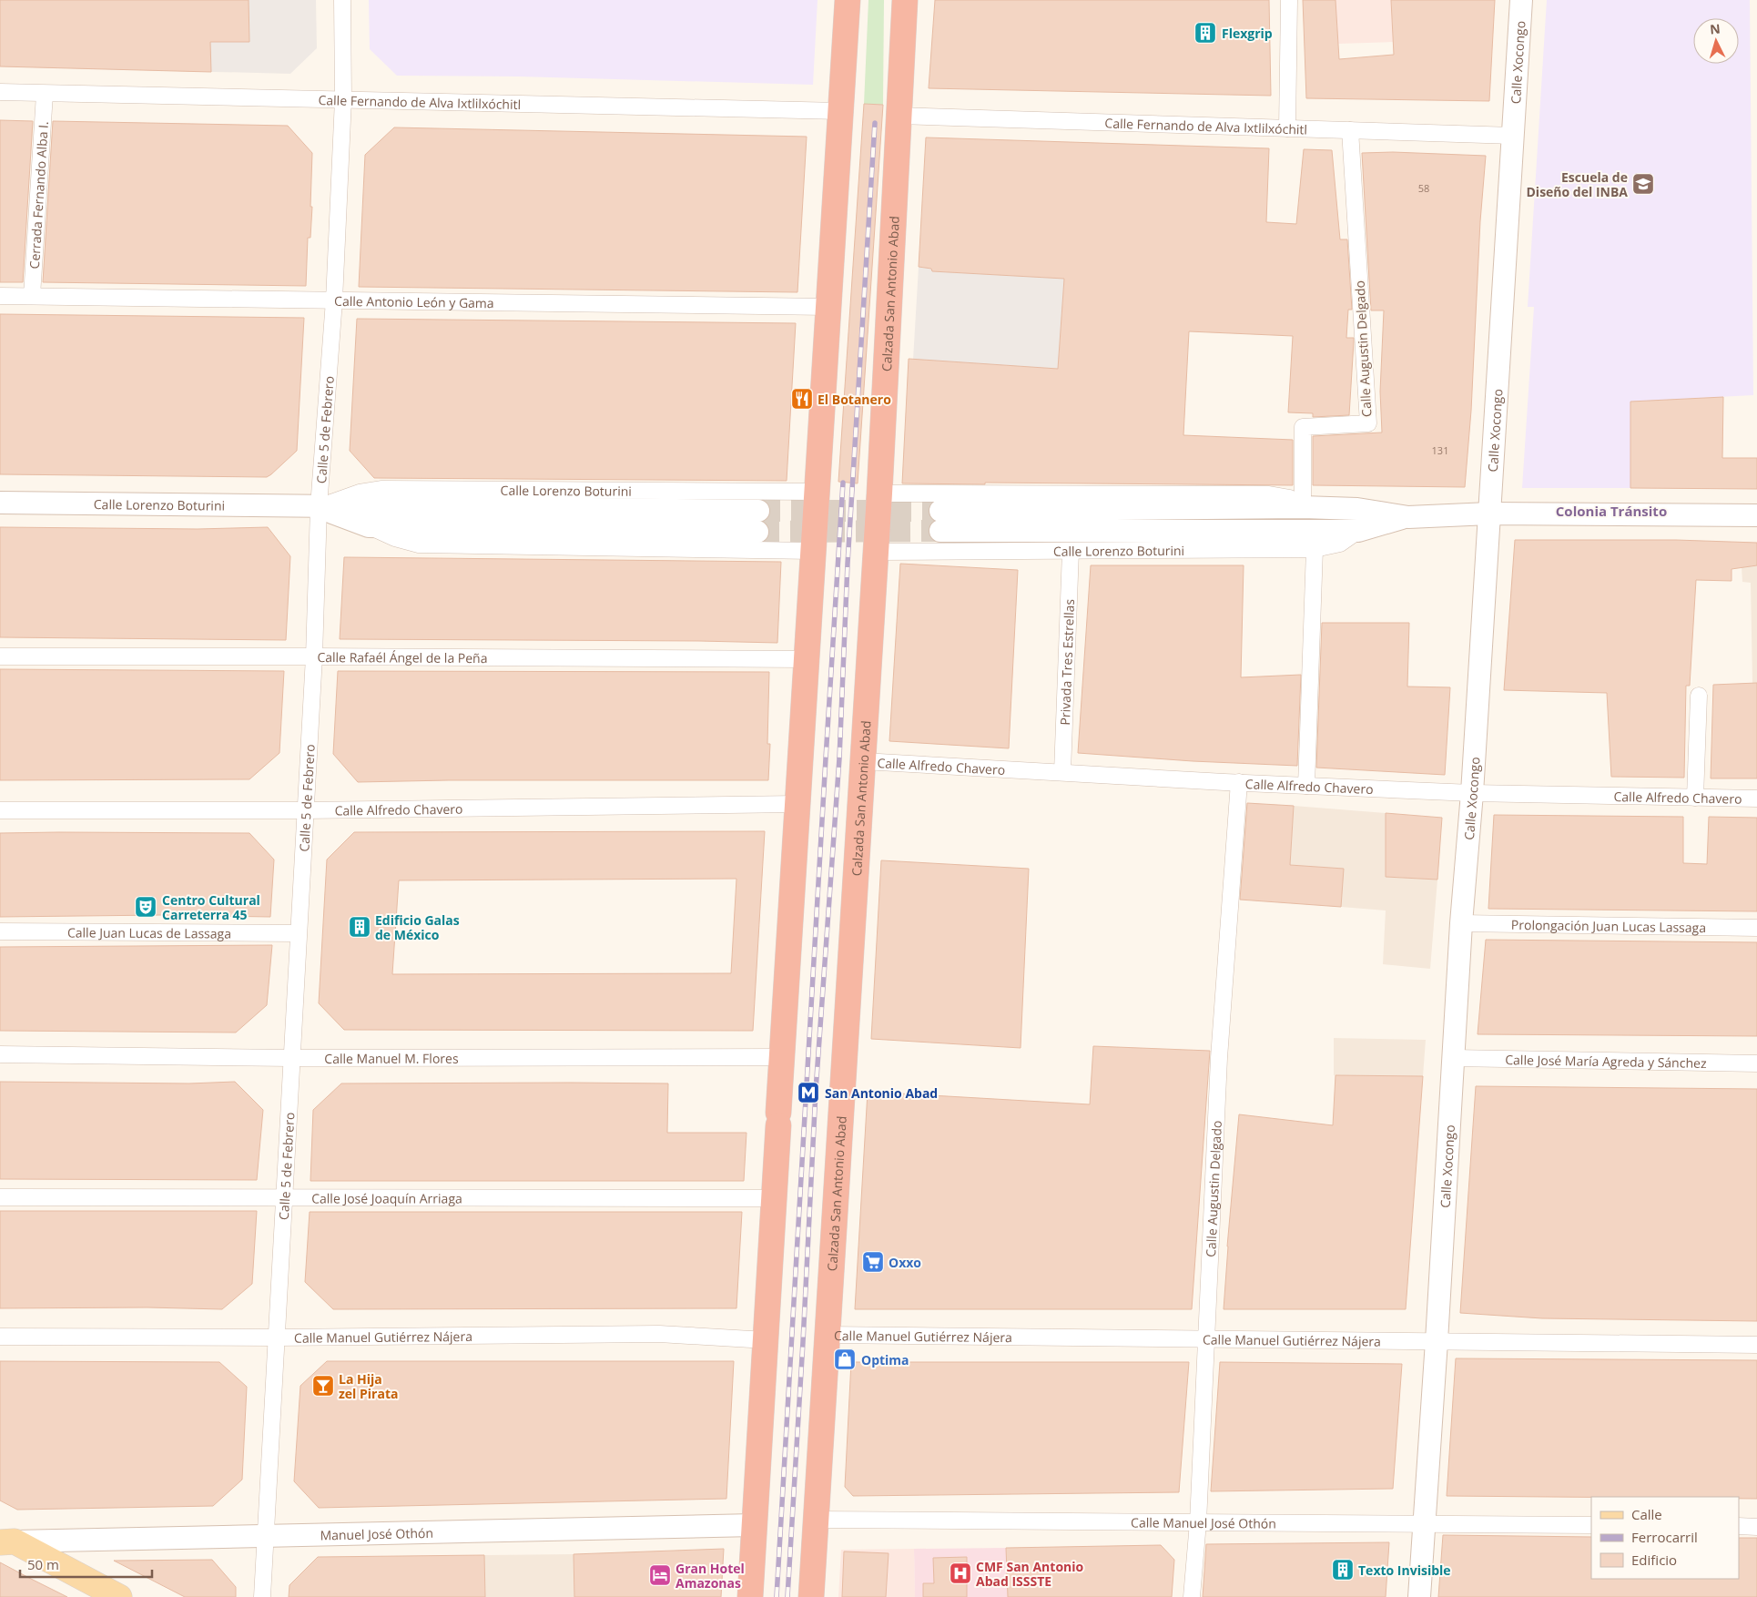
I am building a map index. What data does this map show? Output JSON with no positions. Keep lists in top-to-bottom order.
{
  "streets": {
    "highway": ["Calzada San Antonio Abad"],
    "main road": ["Calle Xocongo", "Calle Lorenzo Boturini", "Manuel José Othón"],
    "street": [
      "Calle Fernando de Alva Ixtlilxóchitl",
      "Cerrada Fernando Alba I.",
      "Calle Antonio León y Gama",
      "Calle Augustin Delgado",
      "Calle 5 de Febrero",
      "Calle Rafaél Ángel de la Peña",
      "Privada Tres Estrellas",
      "Calle Alfredo Chavero",
      "Prolongación Juan Lucas Lassaga",
      "Calle Juan Lucas de Lassaga",
      "Calle Manuel M. Flores",
      "Calle José María Agreda y Sánchez",
      "Calle José Joaquín Arriaga",
      "Calle Manuel Gutiérrez Nájera",
      "Calle Manuel José Othón"
    ]
  },
  "crossings": [
    ["Calle Xocongo", "Calle Fernando de Alva Ixtlilxóchitl"],
    ["Calle Xocongo", "Calle Lorenzo Boturini"],
    ["Calle Xocongo", "Calle Alfredo Chavero"],
    ["Calle Xocongo", "Prolongación Juan Lucas Lassaga"],
    ["Calle Xocongo", "Calle José María Agreda y Sánchez"],
    ["Calle Xocongo", "Calle Manuel Gutiérrez Nájera"],
    ["Calle Xocongo", "Calle Manuel José Othón"],
    ["Calle Fernando de Alva Ixtlilxóchitl", "Cerrada Fernando Alba I."],
    ["Calle Fernando de Alva Ixtlilxóchitl", "Calzada San Antonio Abad"],
    ["Calle Fernando de Alva Ixtlilxóchitl", "Calle Augustin Delgado"],
    ["Calle Fernando de Alva Ixtlilxóchitl", "Calle 5 de Febrero"],
    ["Cerrada Fernando Alba I.", "Calle Antonio León y Gama"],
    ["Calzada San Antonio Abad", "Calle Lorenzo Boturini"],
    ["Calzada San Antonio Abad", "Calle Alfredo Chavero"],
    ["Calzada San Antonio Abad", "Calle Manuel Gutiérrez Nájera"],
    ["Calzada San Antonio Abad", "Calle Manuel José Othón"],
    ["Calle Antonio León y Gama", "Calle 5 de Febrero"],
    ["Calle Augustin Delgado", "Calle Lorenzo Boturini"],
    ["Calle Augustin Delgado", "Calle Alfredo Chavero"],
    ["Calle Augustin Delgado", "Calle Manuel Gutiérrez Nájera"],
    ["Calle Augustin Delgado", "Calle Manuel José Othón"],
    ["Calle 5 de Febrero", "Calle Lorenzo Boturini"],
    ["Calle 5 de Febrero", "Calle Rafaél Ángel de la Peña"],
    ["Calle 5 de Febrero", "Calle Alfredo Chavero"],
    ["Calle 5 de Febrero", "Calle Juan Lucas de Lassaga"],
    ["Calle 5 de Febrero", "Calle Manuel M. Flores"],
    ["Calle 5 de Febrero", "Calle José Joaquín Arriaga"],
    ["Calle 5 de Febrero", "Calle Manuel Gutiérrez Nájera"],
    ["Calle 5 de Febrero", "Manuel José Othón"],
    ["Calle Lorenzo Boturini", "Privada Tres Estrellas"],
    ["Privada Tres Estrellas", "Calle Alfredo Chavero"]
  ],
  "districts": ["Colonia Tránsito"],
  "places": {
    "building": ["Flexgrip", "Edificio Galas de México", "Texto Invisible"],
    "school or university": ["Escuela de Diseño del INBA"],
    "restaurant": ["El Botanero"],
    "theatre": ["Centro Cultural Carreterra 45"],
    "metro station": ["San Antonio Abad"],
    "supermarket": ["Oxxo"],
    "shop": ["Optima"],
    "bar": ["La Hija zel Pirata"],
    "hospital": ["CMF San Antonio Abad ISSSTE"],
    "hotel": ["Gran Hotel Amazonas"]
  },
  "house_numbers": ["58", "131"],
  "legend": ["Calle", "Ferrocarril", "Edificio"],
  "scale_bar": "50 m",
  "north": "top"
}
